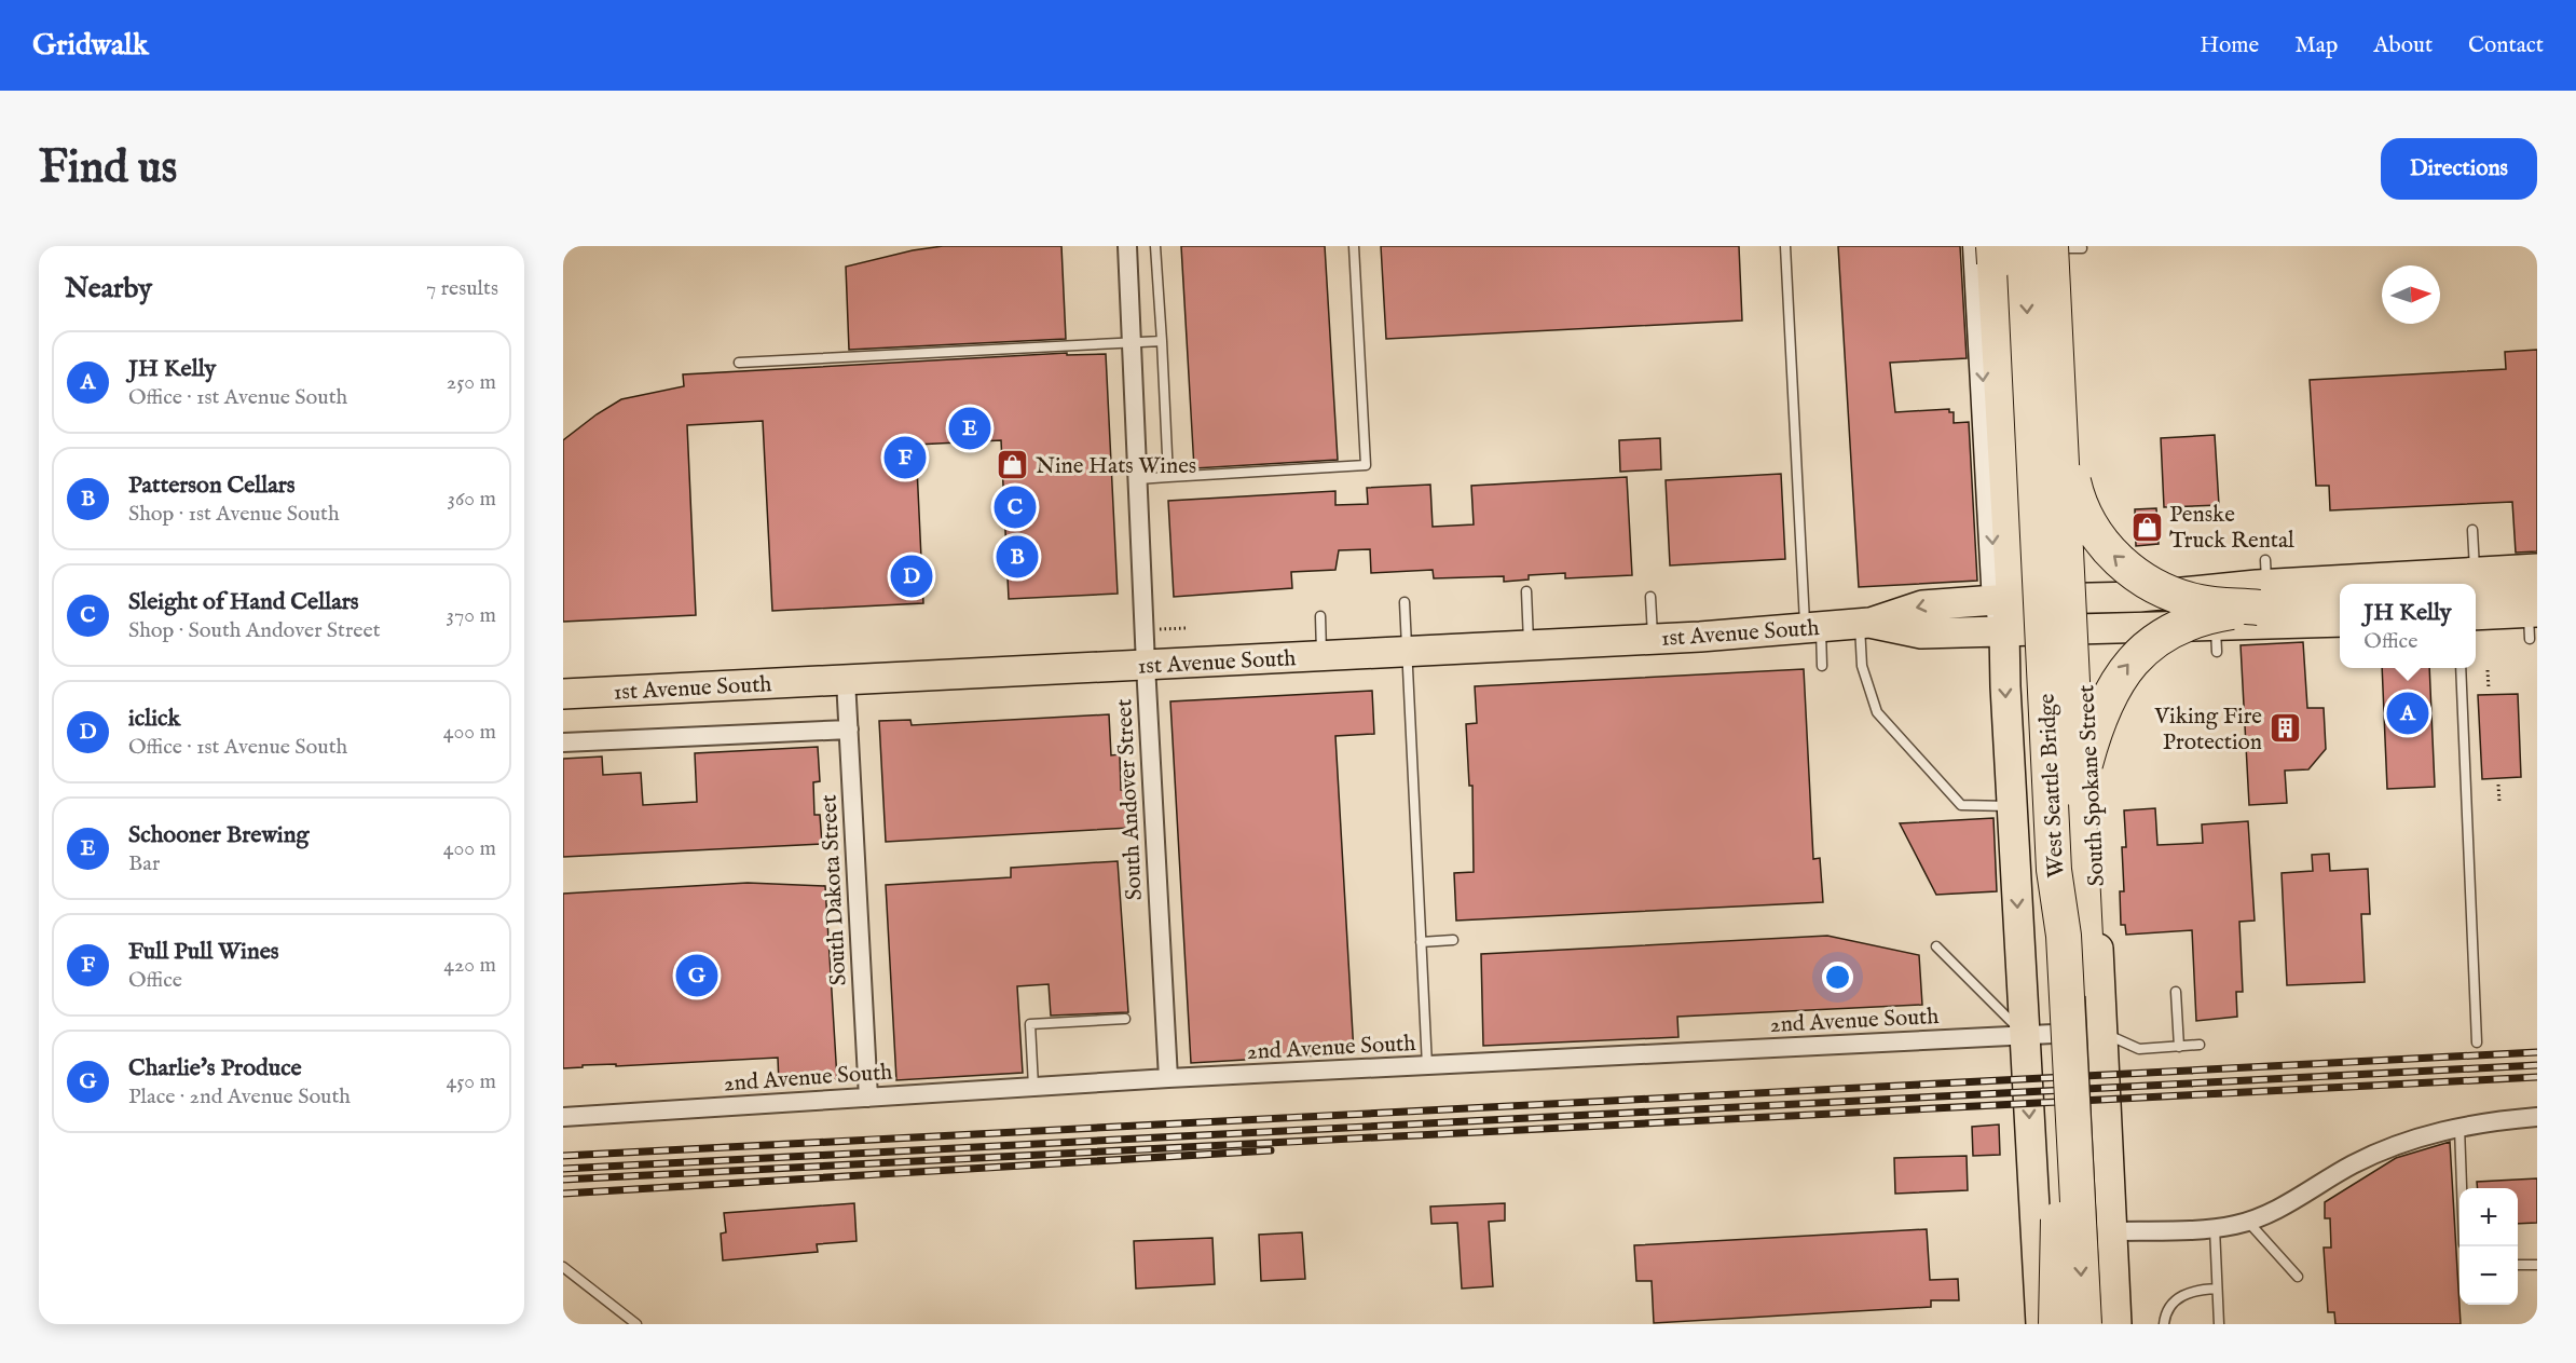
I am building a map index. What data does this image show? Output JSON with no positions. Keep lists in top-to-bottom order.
{
  "streets": {
    "highway": ["West Seattle Bridge"],
    "main road": ["1st Avenue South", "South Spokane Street"],
    "street": ["South Andover Street", "South Dakota Street", "2nd Avenue South"]
  },
  "crossings": [
    ["1st Avenue South", "South Spokane Street"],
    ["1st Avenue South", "South Andover Street"],
    ["1st Avenue South", "South Dakota Street"],
    ["West Seattle Bridge", "South Spokane Street"],
    ["South Spokane Street", "2nd Avenue South"],
    ["South Andover Street", "2nd Avenue South"],
    ["South Dakota Street", "2nd Avenue South"]
  ],
  "places": {
    "shop": ["Nine Hats Wines", "Penske Truck Rental"],
    "building": ["Viking Fire Protection"]
  },
  "north": "right",
  "page": {
    "header": "Gridwalk",
    "nav": [
      "Home",
      "Map",
      "About",
      "Contact"
    ],
    "buttons": "Directions",
    "title": "Find us",
    "heading": ["Nearby", "7 results"],
    "list": [
      {
        "mark": "A",
        "name": "JH Kelly",
        "note": "Office · 1st Avenue South",
        "value": "250 m"
      },
      {
        "mark": "B",
        "name": "Patterson Cellars",
        "note": "Shop · 1st Avenue South",
        "value": "360 m"
      },
      {
        "mark": "C",
        "name": "Sleight of Hand Cellars",
        "note": "Shop · South Andover Street",
        "value": "370 m"
      },
      {
        "mark": "D",
        "name": "iclick",
        "note": "Office · 1st Avenue South",
        "value": "400 m"
      },
      {
        "mark": "E",
        "name": "Schooner Brewing",
        "note": "Bar",
        "value": "400 m"
      },
      {
        "mark": "F",
        "name": "Full Pull Wines",
        "note": "Office",
        "value": "420 m"
      },
      {
        "mark": "G",
        "name": "Charlie's Produce",
        "note": "Place · 2nd Avenue South",
        "value": "450 m"
      }
    ],
    "pins": [
      "E",
      "F",
      "C",
      "B",
      "D",
      "A",
      "G"
    ],
    "popup": ["JH Kelly", "Office"],
    "map_buttons": ["+", "−"]
  }
}
